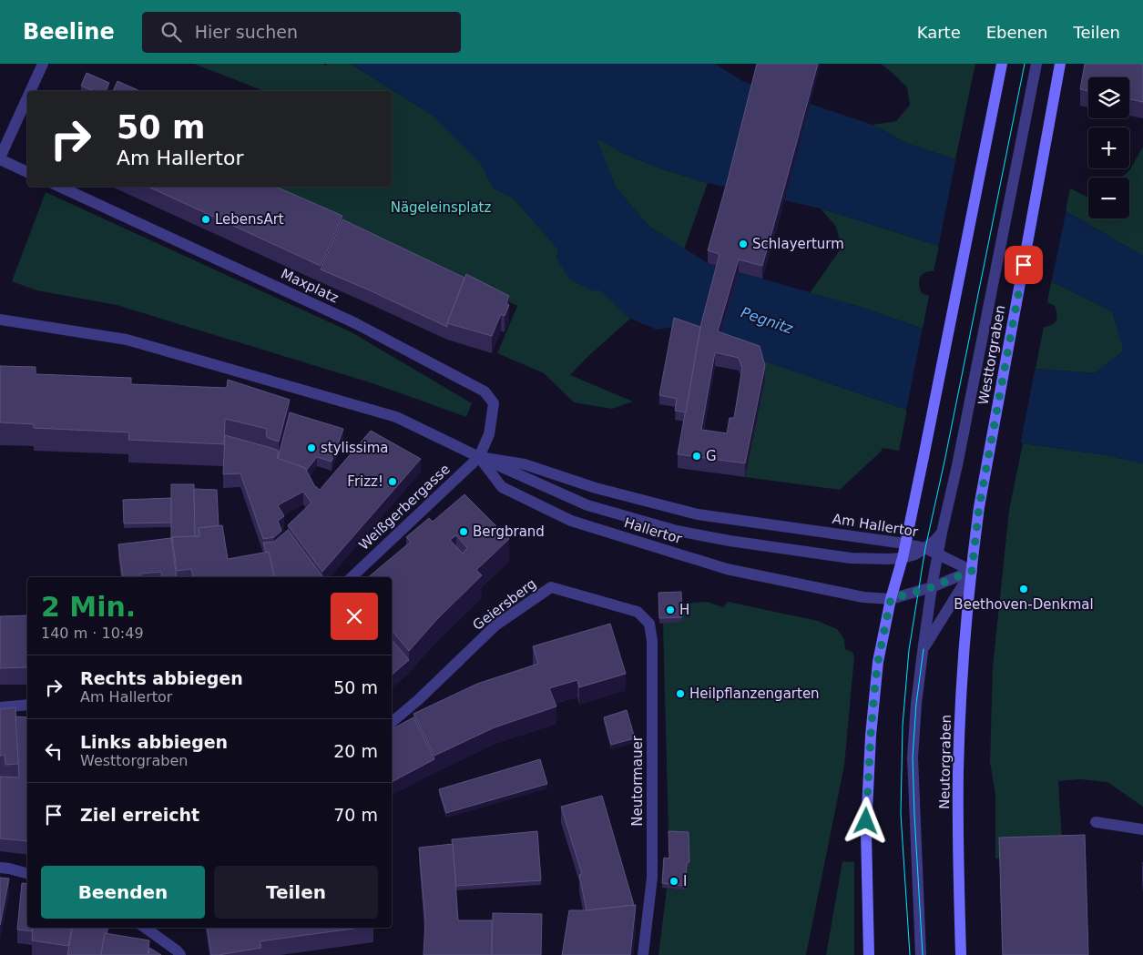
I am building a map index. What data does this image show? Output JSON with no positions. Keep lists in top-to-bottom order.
{
  "streets": {
    "main road": ["Westtorgraben", "Neutorgraben"],
    "street": [
      "Maxplatz",
      "Weißgerbergasse",
      "Am Hallertor",
      "Hallertor",
      "Geiersberg",
      "Neutormauer"
    ]
  },
  "crossings": [
    ["Maxplatz", "Weißgerbergasse"],
    ["Maxplatz", "Hallertor"],
    ["Westtorgraben", "Am Hallertor"],
    ["Westtorgraben", "Neutorgraben"],
    ["Weißgerbergasse", "Hallertor"],
    ["Am Hallertor", "Hallertor"],
    ["Am Hallertor", "Neutorgraben"],
    ["Geiersberg", "Neutormauer"]
  ],
  "water": ["Pegnitz"],
  "parks": ["Nägeleinsplatz"],
  "places": [
    "LebensArt",
    "Schlayerturm",
    "stylissima",
    "G",
    "Frizz!",
    "Bergbrand",
    "Beethoven-Denkmal",
    "H",
    "Heilpflanzengarten",
    "I"
  ],
  "page": {
    "header": "Beeline",
    "search": "Hier suchen",
    "nav": ["Karte", "Ebenen", "Teilen"],
    "map_buttons": ["+", "−"],
    "turn": ["50 m", "Am Hallertor"],
    "heading": ["2 Min.", "140 m · 10:49"],
    "list": [
      {
        "name": "Rechts abbiegen",
        "note": "Am Hallertor",
        "value": "50 m"
      },
      {
        "name": "Links abbiegen",
        "note": "Westtorgraben",
        "value": "20 m"
      },
      {
        "name": "Ziel erreicht",
        "value": "70 m"
      }
    ],
    "buttons": ["Beenden", "Teilen"]
  }
}
